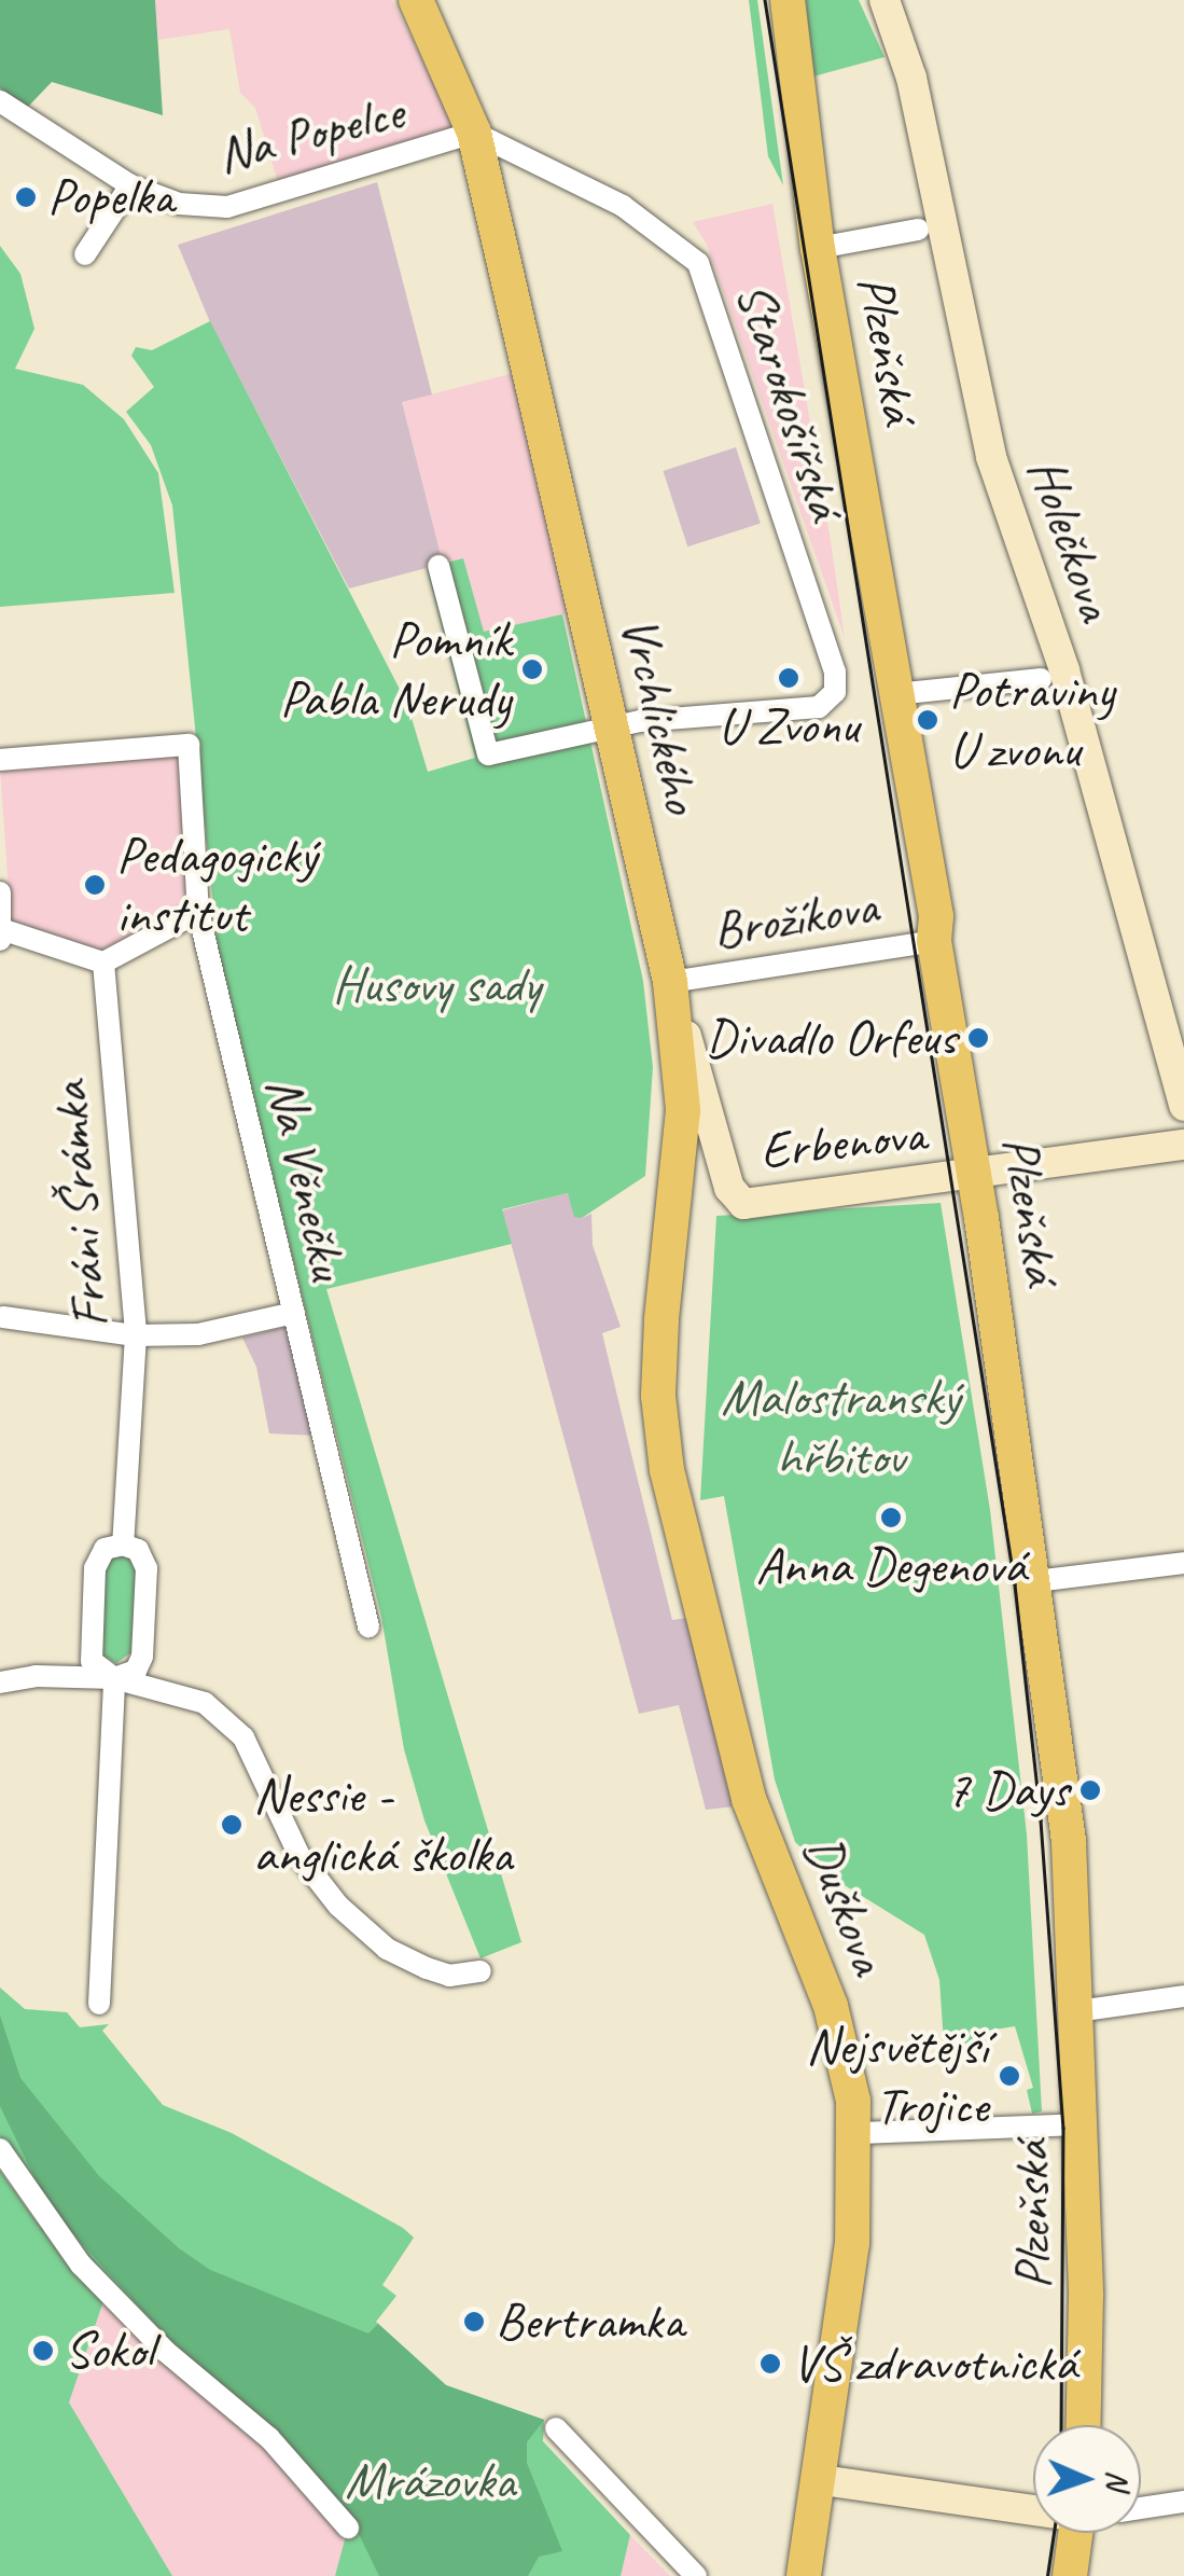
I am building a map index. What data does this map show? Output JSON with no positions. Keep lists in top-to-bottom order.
{
  "streets": {
    "main road": ["Plzeňská", "Vrchlického", "Duškova"],
    "street": [
      "Na Popelce",
      "Starokošířská",
      "Holečkova",
      "Brožíkova",
      "Erbenova",
      "Na Věnečku",
      "Fráni Šrámka"
    ]
  },
  "crossings": [
    ["Na Popelce", "Starokošířská"],
    ["Na Popelce", "Vrchlického"],
    ["Plzeňská", "Brožíkova"],
    ["Plzeňská", "Erbenova"],
    ["Starokošířská", "Vrchlického"],
    ["Vrchlického", "Brožíkova"],
    ["Vrchlického", "Erbenova"],
    ["Vrchlického", "Duškova"],
    ["Brožíkova", "Erbenova"]
  ],
  "parks": ["Husovy sady", "Malostranský hřbitov", "Mrázovka"],
  "places": [
    "Popelka",
    "Pomník Pabla Nerudy",
    "U Zvonu",
    "Potraviny U zvonu",
    "Pedagogický institut",
    "Divadlo Orfeus",
    "Anna Degenová",
    "7 Days",
    "Nessie - anglická školka",
    "Nejsvětější Trojice",
    "Bertramka",
    "Sokol",
    "VŠ zdravotnická"
  ],
  "north": "right"
}
